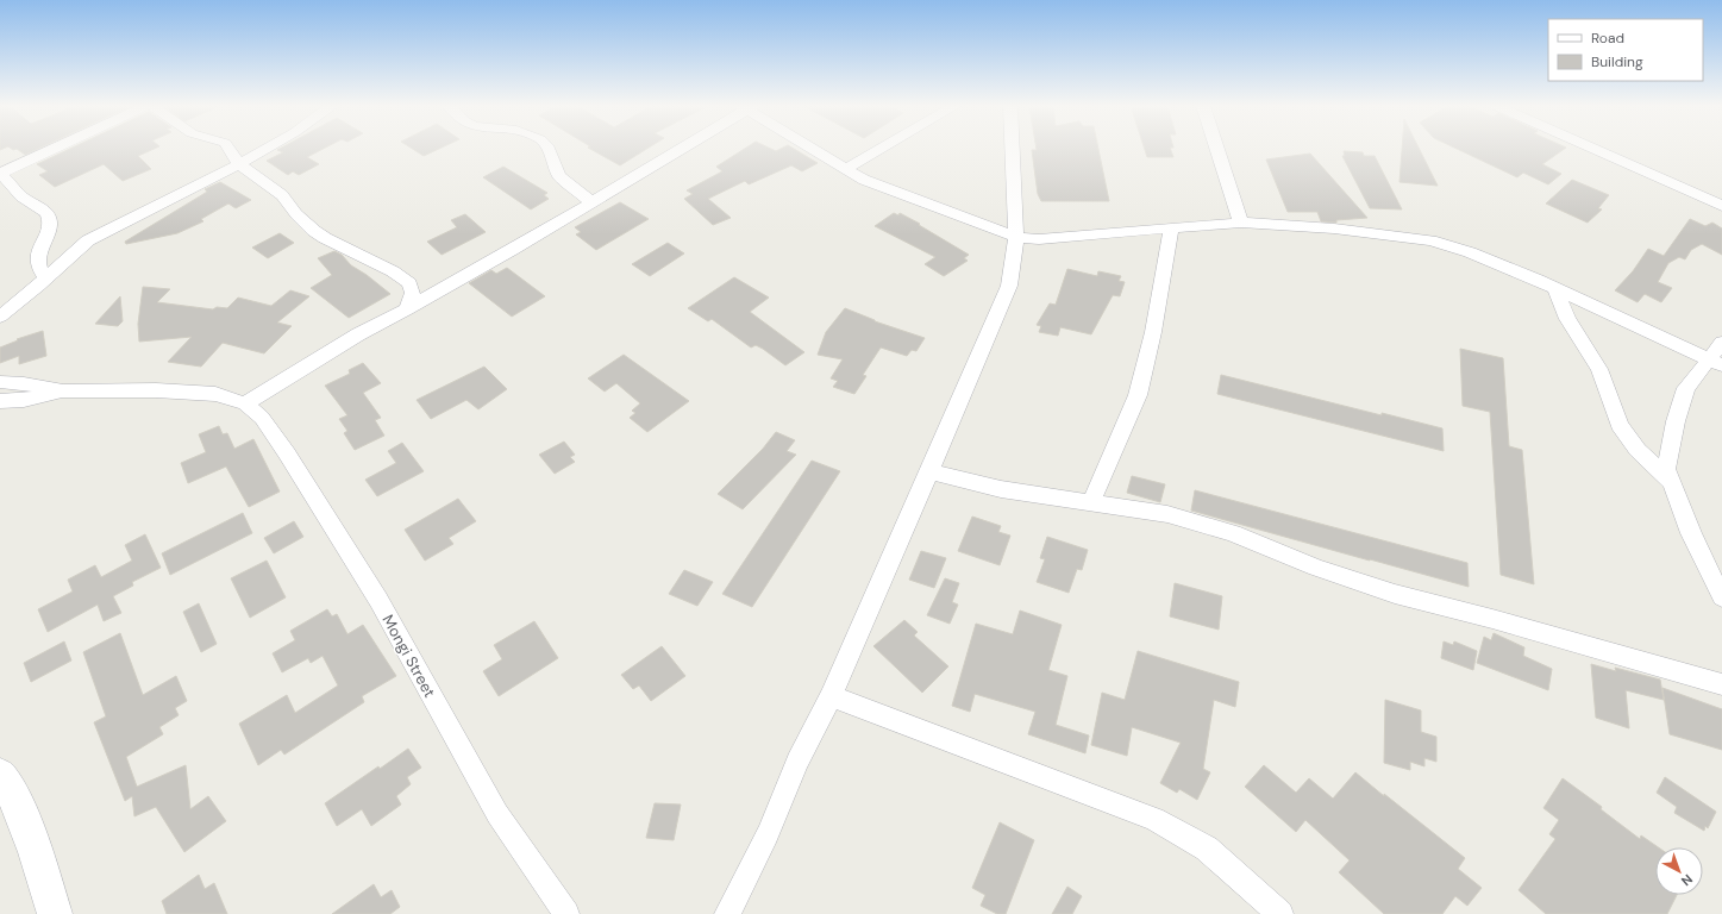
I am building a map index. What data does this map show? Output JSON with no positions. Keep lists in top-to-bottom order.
{
  "streets": {
    "street": ["Mongi Street"]
  },
  "legend": ["Road", "Building"],
  "north": "bottom right"
}
